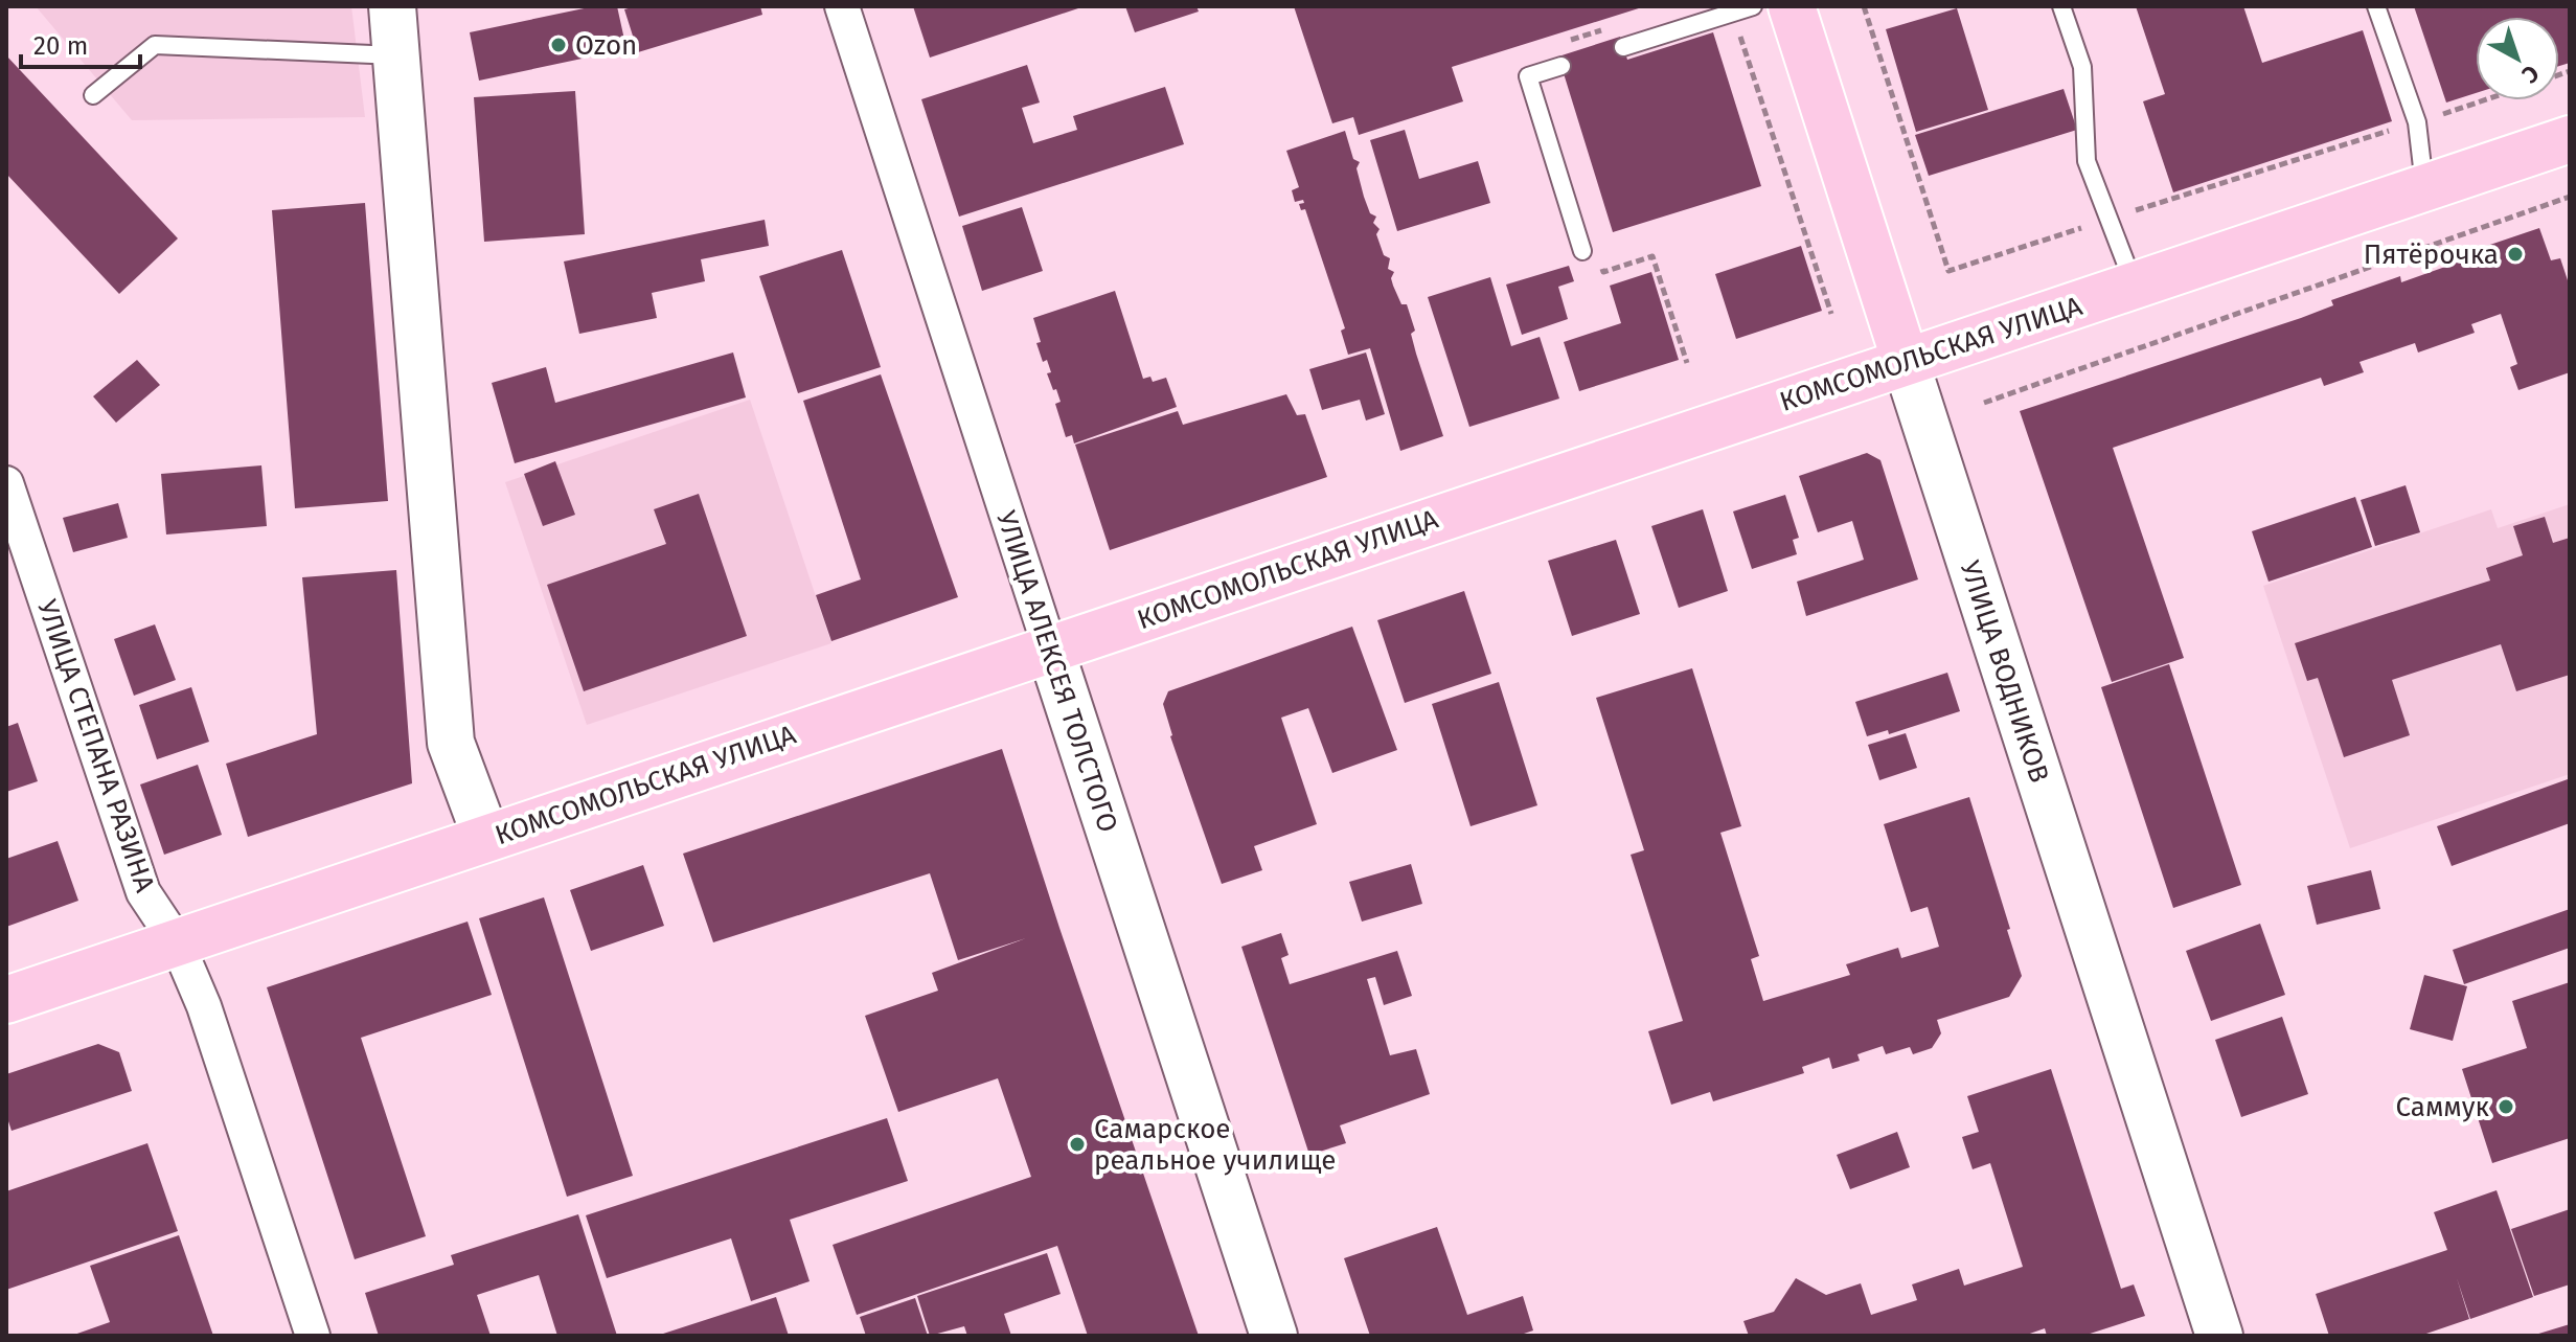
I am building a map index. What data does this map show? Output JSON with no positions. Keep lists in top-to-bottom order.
{
  "streets": {
    "main road": ["КОМСОМОЛЬСКАЯ УЛИЦА", "УЛИЦА АЛЕКСЕЯ ТОЛСТОГО", "УЛИЦА ВОДНИКОВ"],
    "street": ["УЛИЦА СТЕПАНА РАЗИНА"]
  },
  "crossings": [
    ["КОМСОМОЛЬСКАЯ УЛИЦА", "УЛИЦА АЛЕКСЕЯ ТОЛСТОГО"],
    ["КОМСОМОЛЬСКАЯ УЛИЦА", "УЛИЦА ВОДНИКОВ"],
    ["КОМСОМОЛЬСКАЯ УЛИЦА", "УЛИЦА СТЕПАНА РАЗИНА"]
  ],
  "places": [
    "Ozon",
    "Пятёрочка",
    "Саммук",
    "Самарское реальное училище"
  ],
  "scale_bar": "20 m",
  "north": "bottom right"
}
